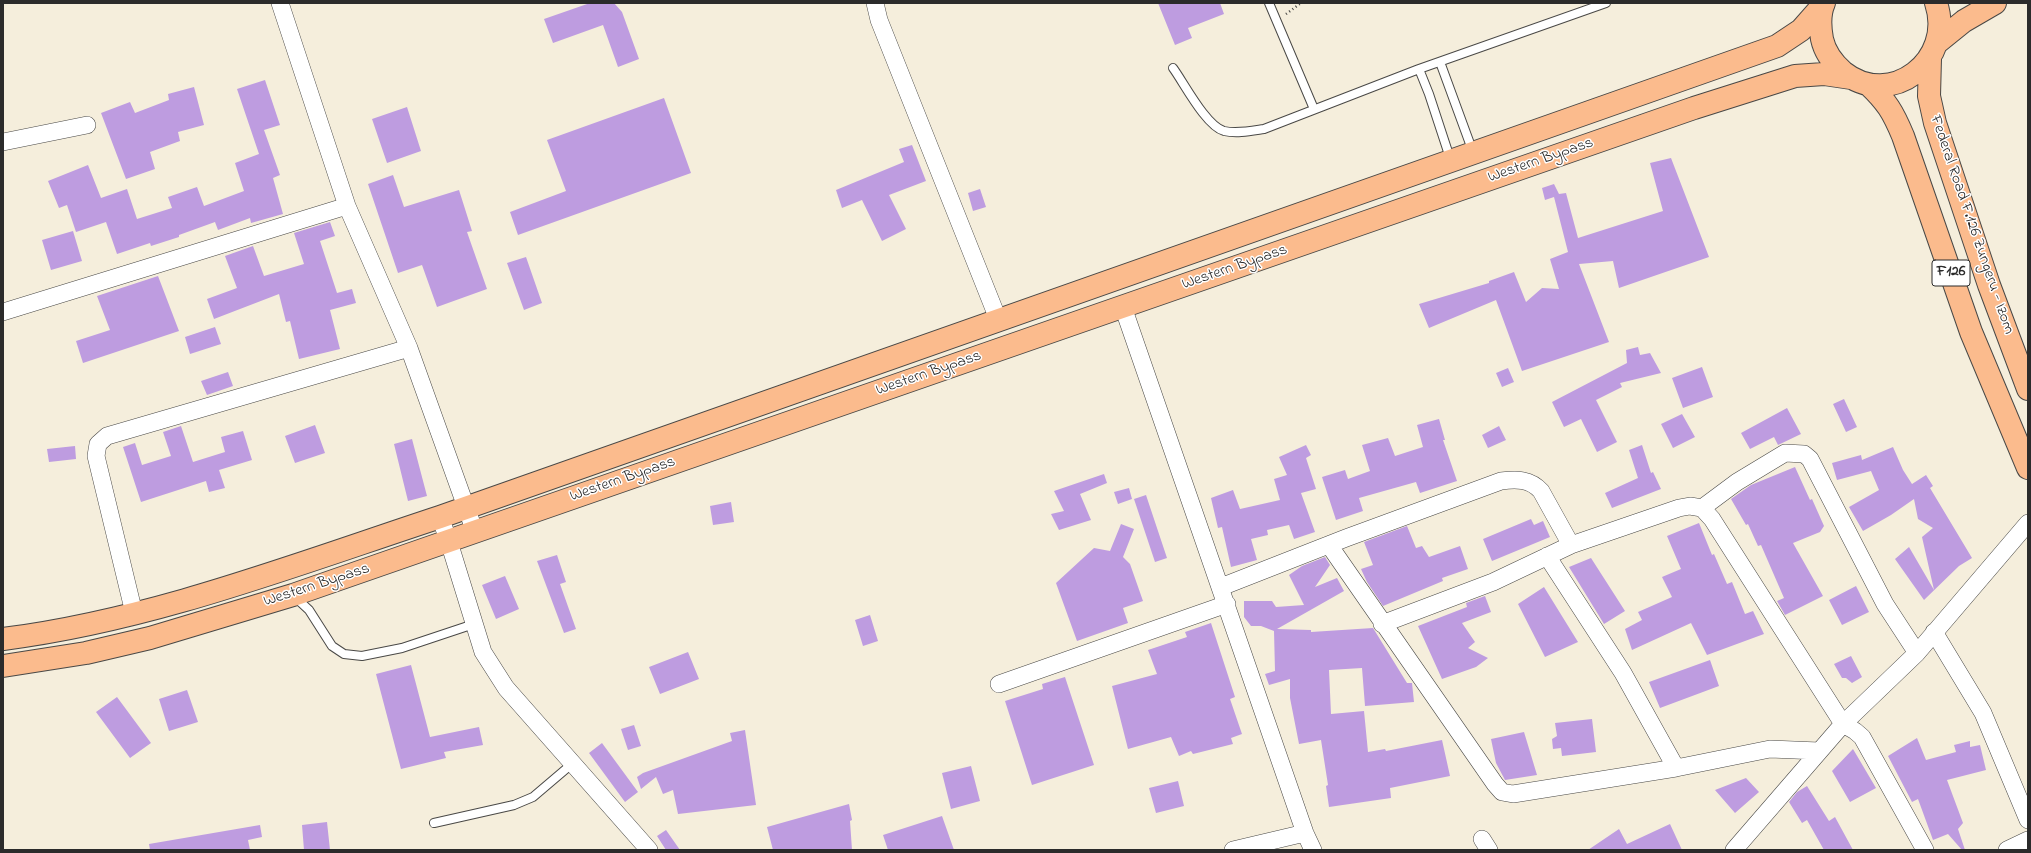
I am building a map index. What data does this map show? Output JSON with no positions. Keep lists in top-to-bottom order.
{
  "streets": {
    "main road": ["Western Bypass", "Federal Road F.126 Zungeru - Izom", "F126"]
  },
  "crossings": [
    ["Western Bypass", "F126"]
  ]
}
